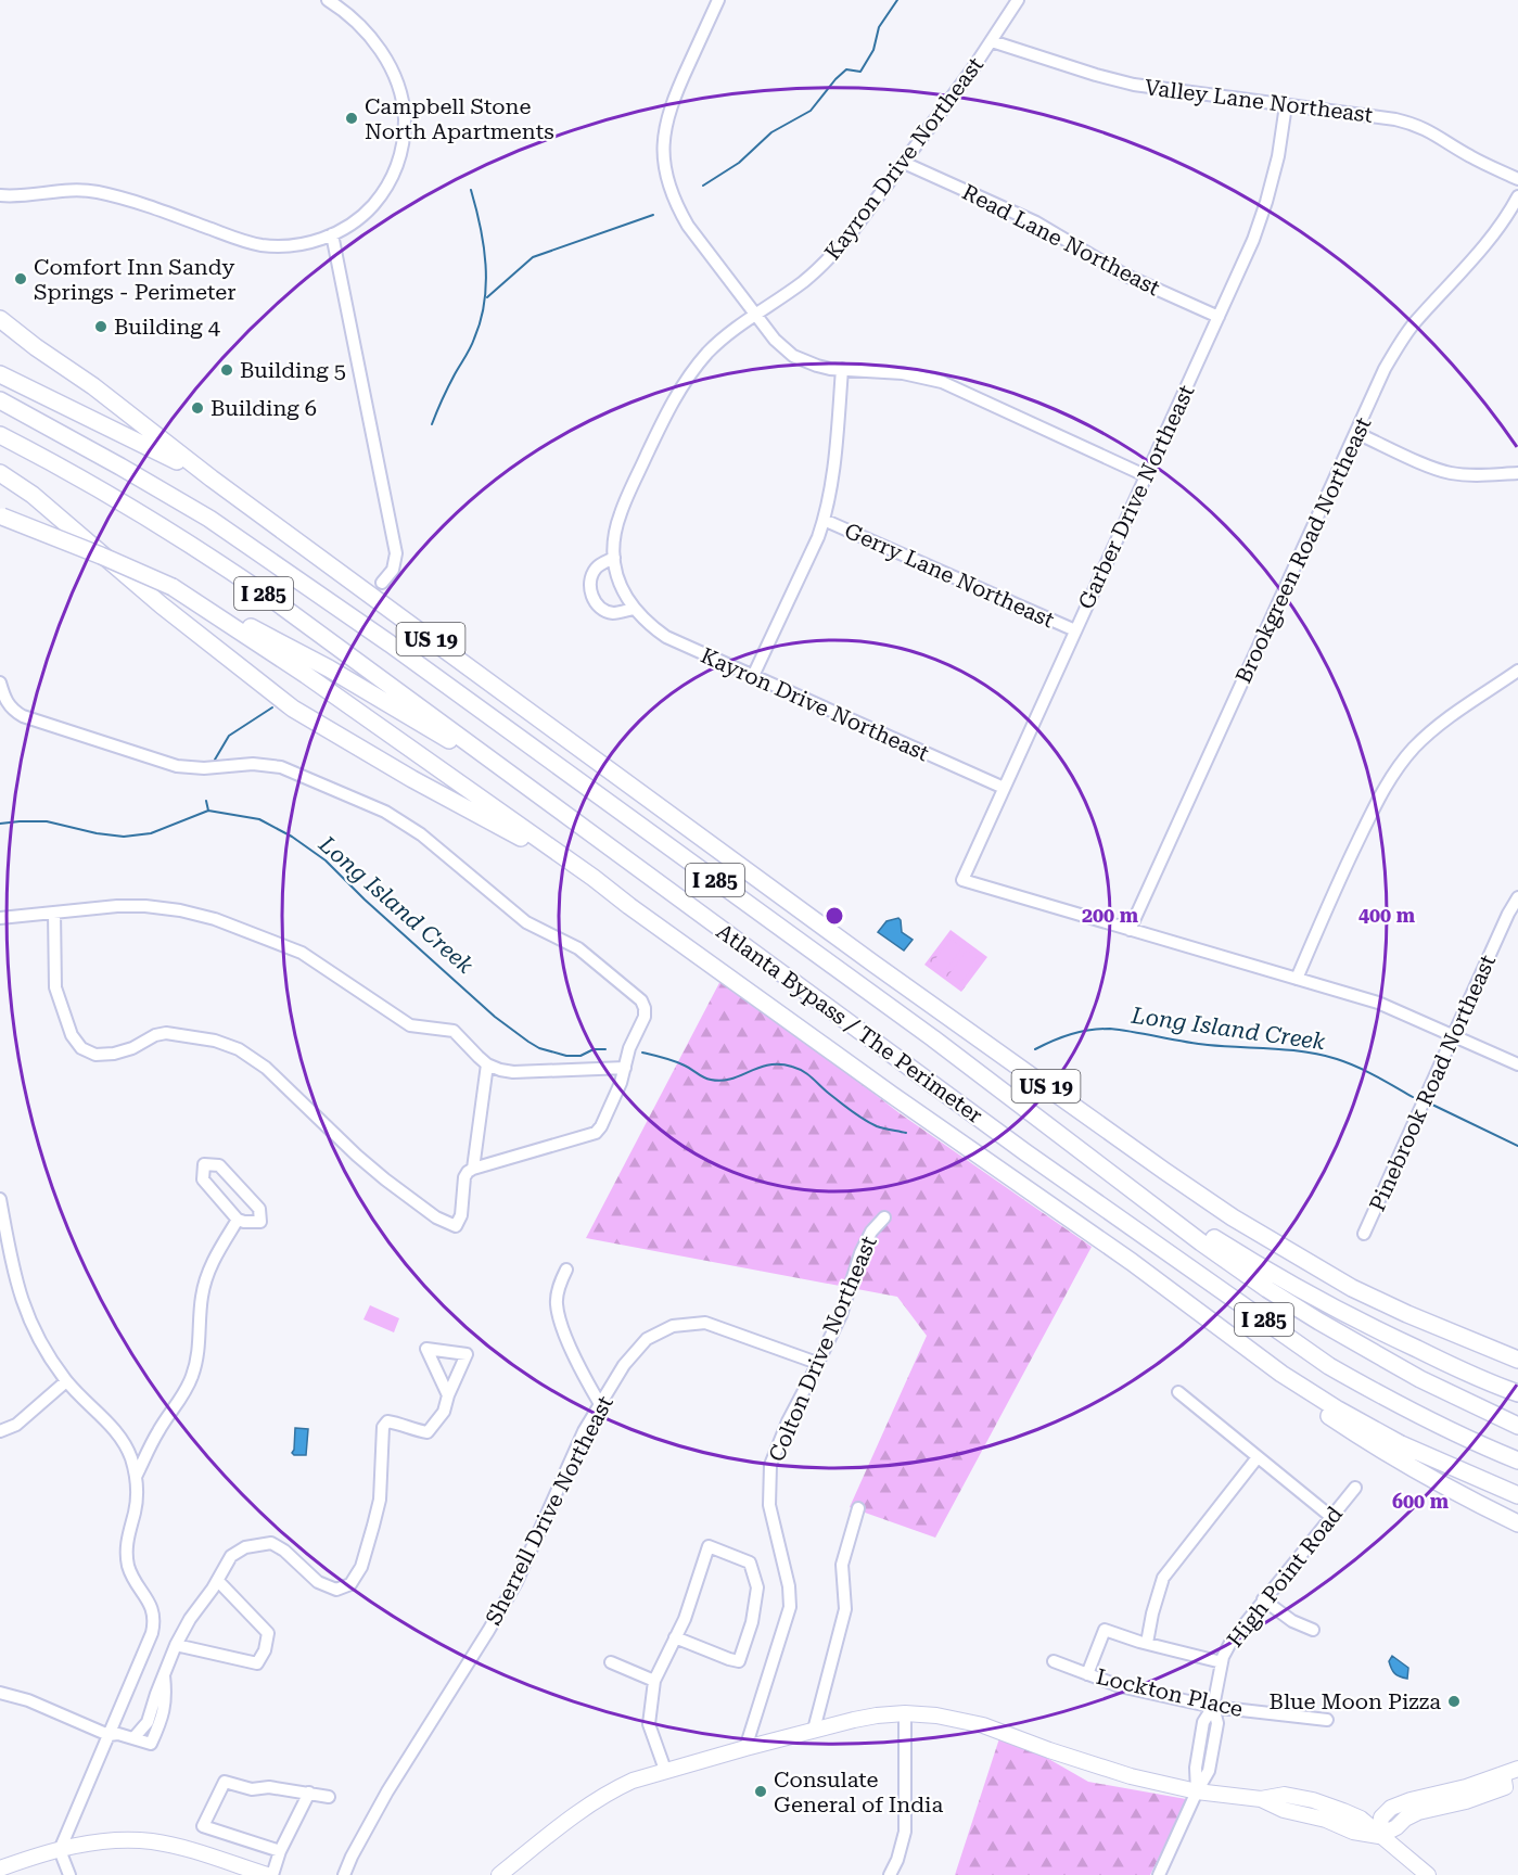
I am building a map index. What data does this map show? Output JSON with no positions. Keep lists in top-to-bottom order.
{
  "streets": {
    "highway": ["I 285", "US 19", "Atlanta Bypass / The Perimeter"],
    "street": [
      "Valley Lane Northeast",
      "Kayron Drive Northeast",
      "Read Lane Northeast",
      "Garber Drive Northeast",
      "Brookgreen Road Northeast",
      "Gerry Lane Northeast",
      "Pinebrook Road Northeast",
      "Colton Drive Northeast",
      "Sherrell Drive Northeast",
      "High Point Road",
      "Lockton Place"
    ]
  },
  "crossings": [
    ["Valley Lane Northeast", "Kayron Drive Northeast"],
    ["Valley Lane Northeast", "Garber Drive Northeast"],
    ["Kayron Drive Northeast", "Read Lane Northeast"],
    ["Kayron Drive Northeast", "Garber Drive Northeast"],
    ["Read Lane Northeast", "Garber Drive Northeast"],
    ["Garber Drive Northeast", "Brookgreen Road Northeast"],
    ["Garber Drive Northeast", "Gerry Lane Northeast"],
    ["Colton Drive Northeast", "Sherrell Drive Northeast"],
    ["High Point Road", "Lockton Place"]
  ],
  "water": ["Long Island Creek"],
  "places": [
    "Campbell Stone North Apartments",
    "Comfort Inn Sandy Springs - Perimeter",
    "Building 4",
    "Building 5",
    "Building 6",
    "Blue Moon Pizza",
    "Consulate General of India"
  ],
  "rings": ["200 m", "400 m", "600 m"]
}
